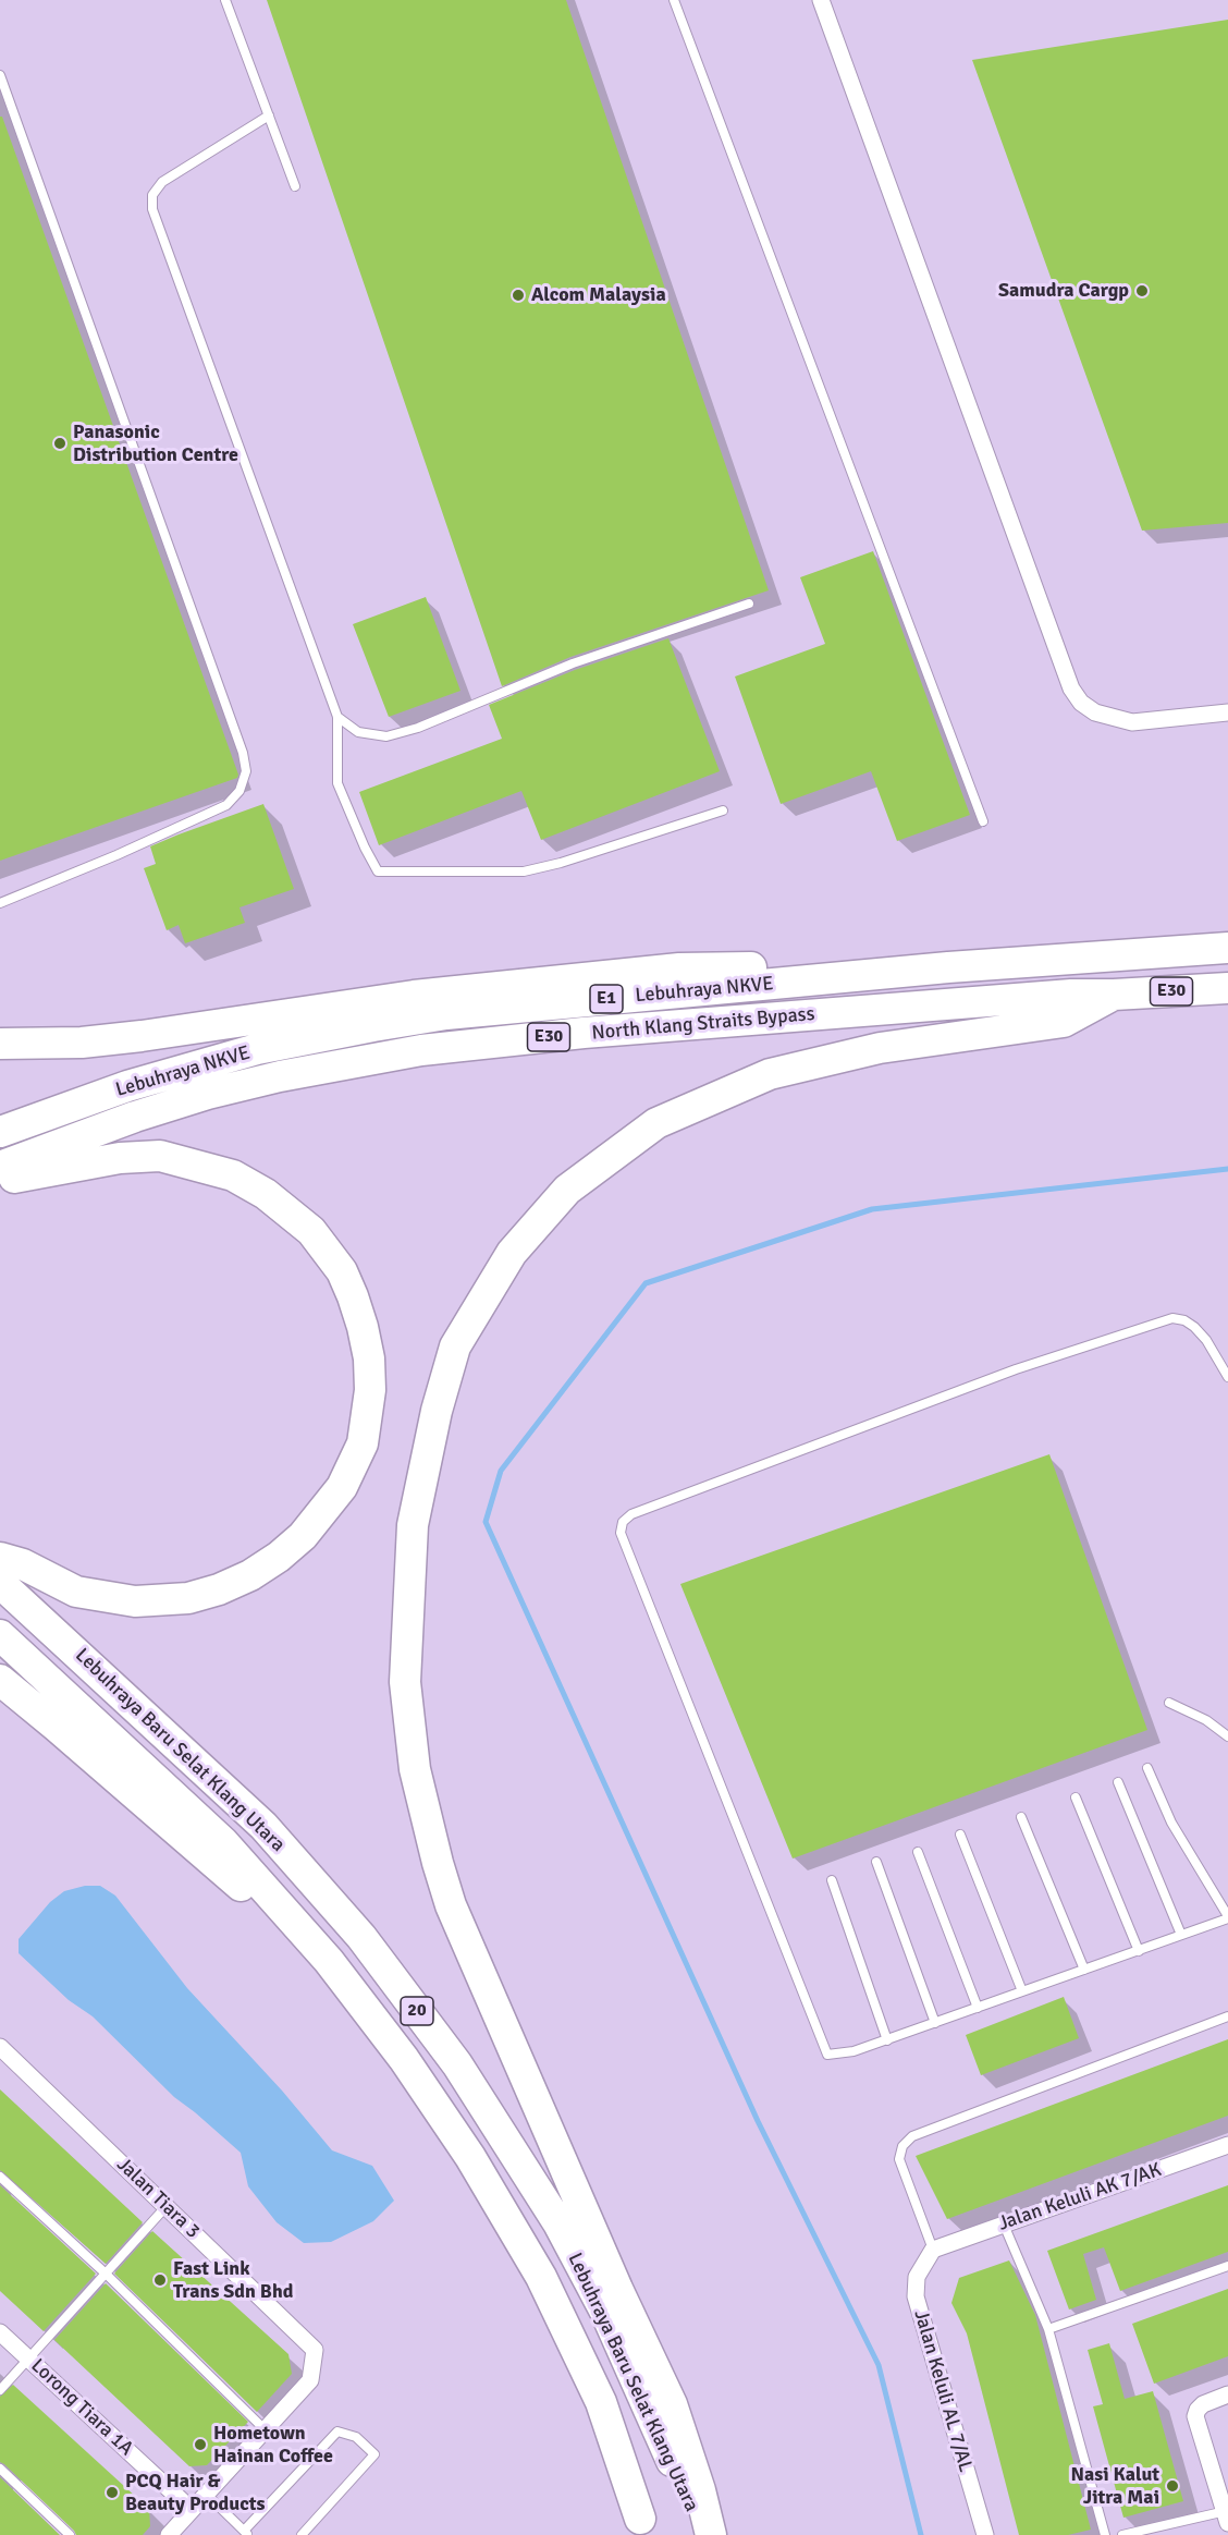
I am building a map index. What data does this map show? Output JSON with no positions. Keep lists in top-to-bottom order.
{
  "streets": {
    "highway": [
      "Lebuhraya NKVE",
      "E30",
      "E1",
      "North Klang Straits Bypass",
      "Lebuhraya Baru Selat Klang Utara",
      "20"
    ],
    "street": [
      "Jalan Keluli AK 7/AK",
      "Jalan Tiara 3",
      "Jalan Keluli AL 7/AL",
      "Lorong Tiara 1A"
    ]
  },
  "crossings": [
    ["Jalan Keluli AK 7/AK", "Jalan Keluli AL 7/AL"]
  ],
  "places": [
    "Samudra Cargp",
    "Alcom Malaysia",
    "Panasonic Distribution Centre",
    "Fast Link Trans Sdn Bhd",
    "Hometown Hainan Coffee",
    "Nasi Kalut Jitra Mai",
    "PCQ Hair & Beauty Products"
  ]
}
